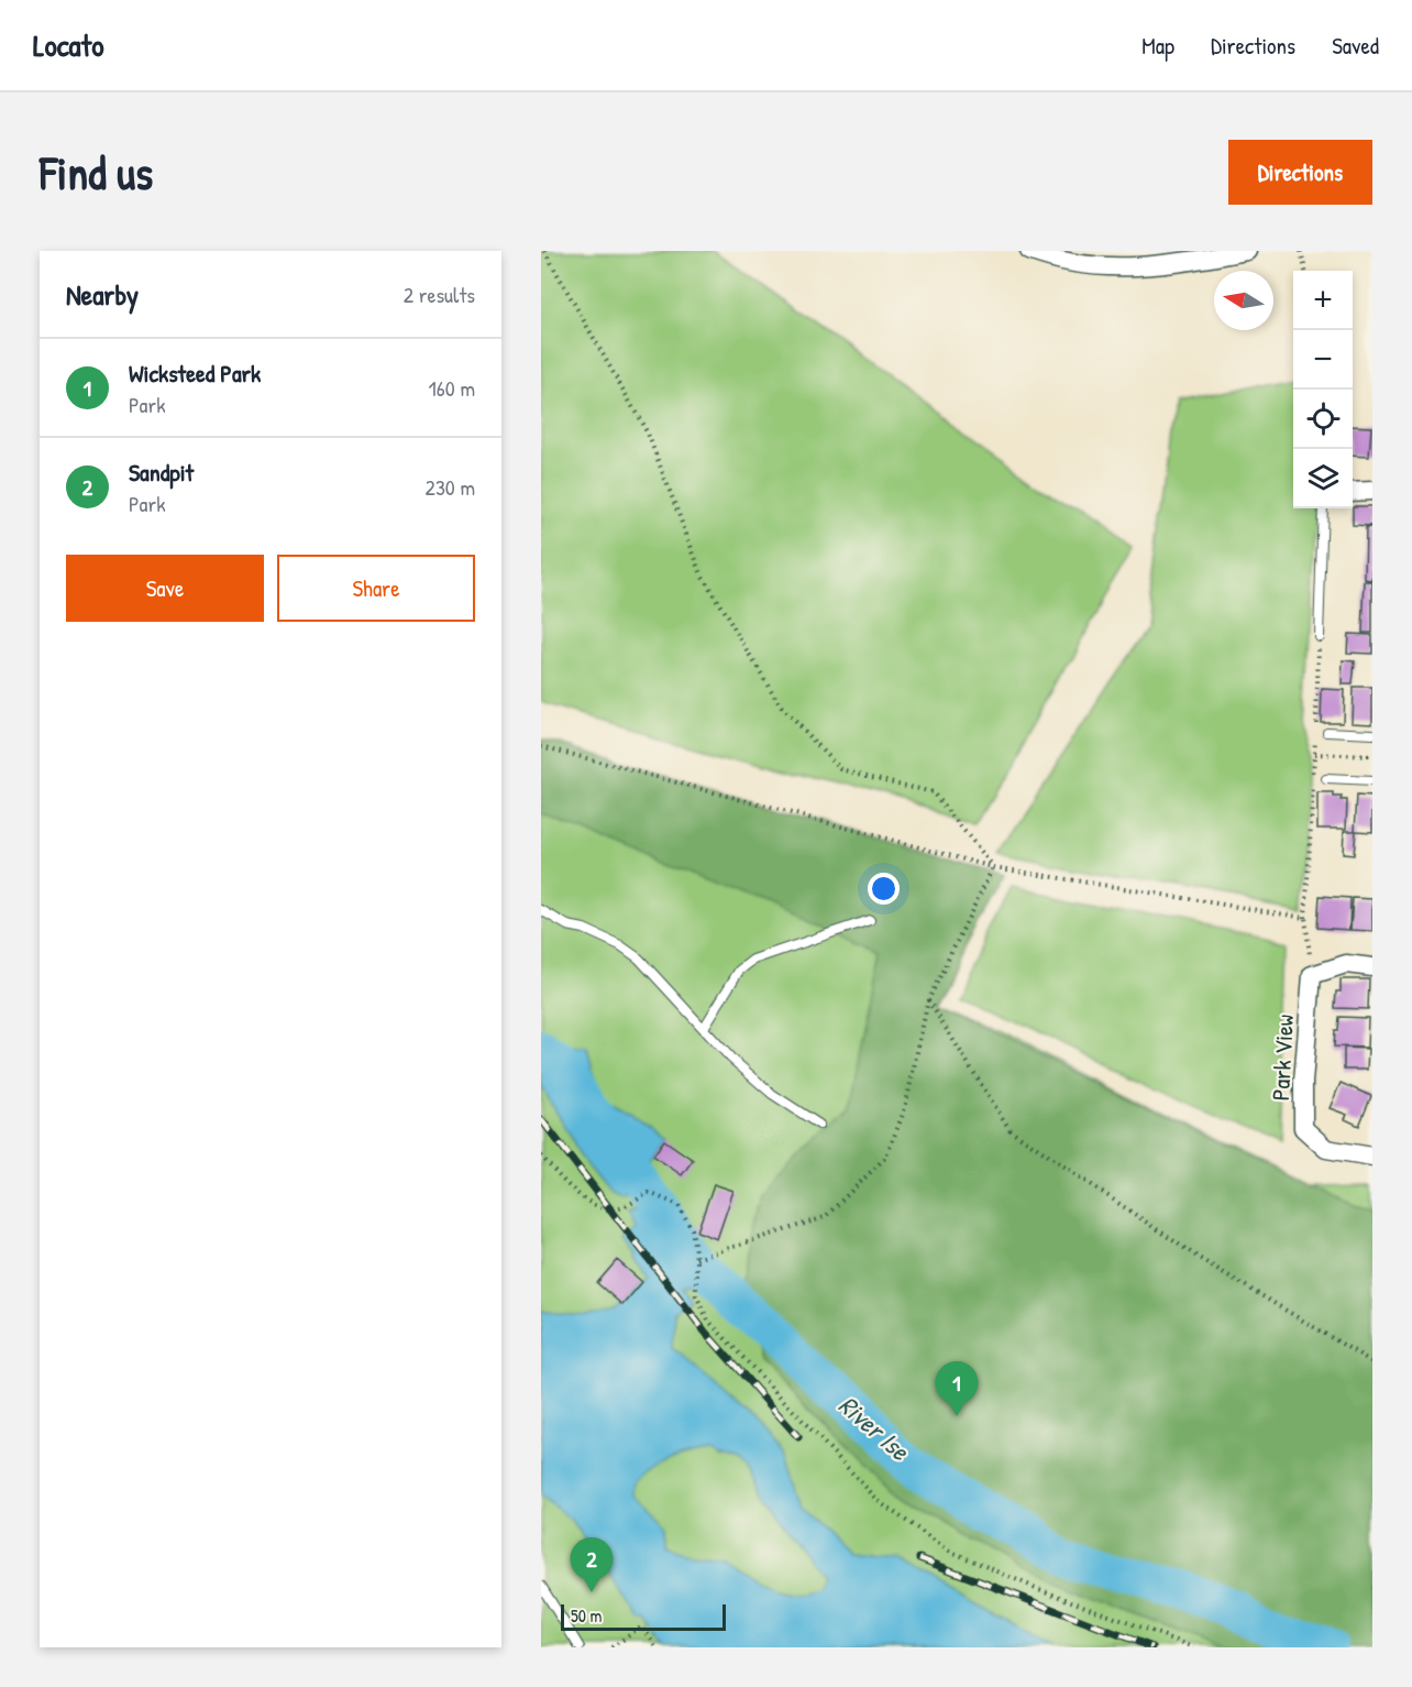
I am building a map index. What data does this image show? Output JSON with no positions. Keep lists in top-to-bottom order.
{
  "streets": {
    "street": ["Park View"]
  },
  "water": ["River Ise"],
  "scale_bar": "50 m",
  "north": "left",
  "page": {
    "header": "Locato",
    "nav": ["Map", "Directions", "Saved"],
    "buttons": [
      "Directions",
      ["Save", "Share"]
    ],
    "title": "Find us",
    "heading": ["Nearby", "2 results"],
    "map_buttons": ["+", "−"],
    "list": [
      {
        "mark": "1",
        "name": "Wicksteed Park",
        "note": "Park",
        "value": "160 m"
      },
      {
        "mark": "2",
        "name": "Sandpit",
        "note": "Park",
        "value": "230 m"
      }
    ],
    "pins": ["1", "2"],
    "scale": "50 m"
  }
}
